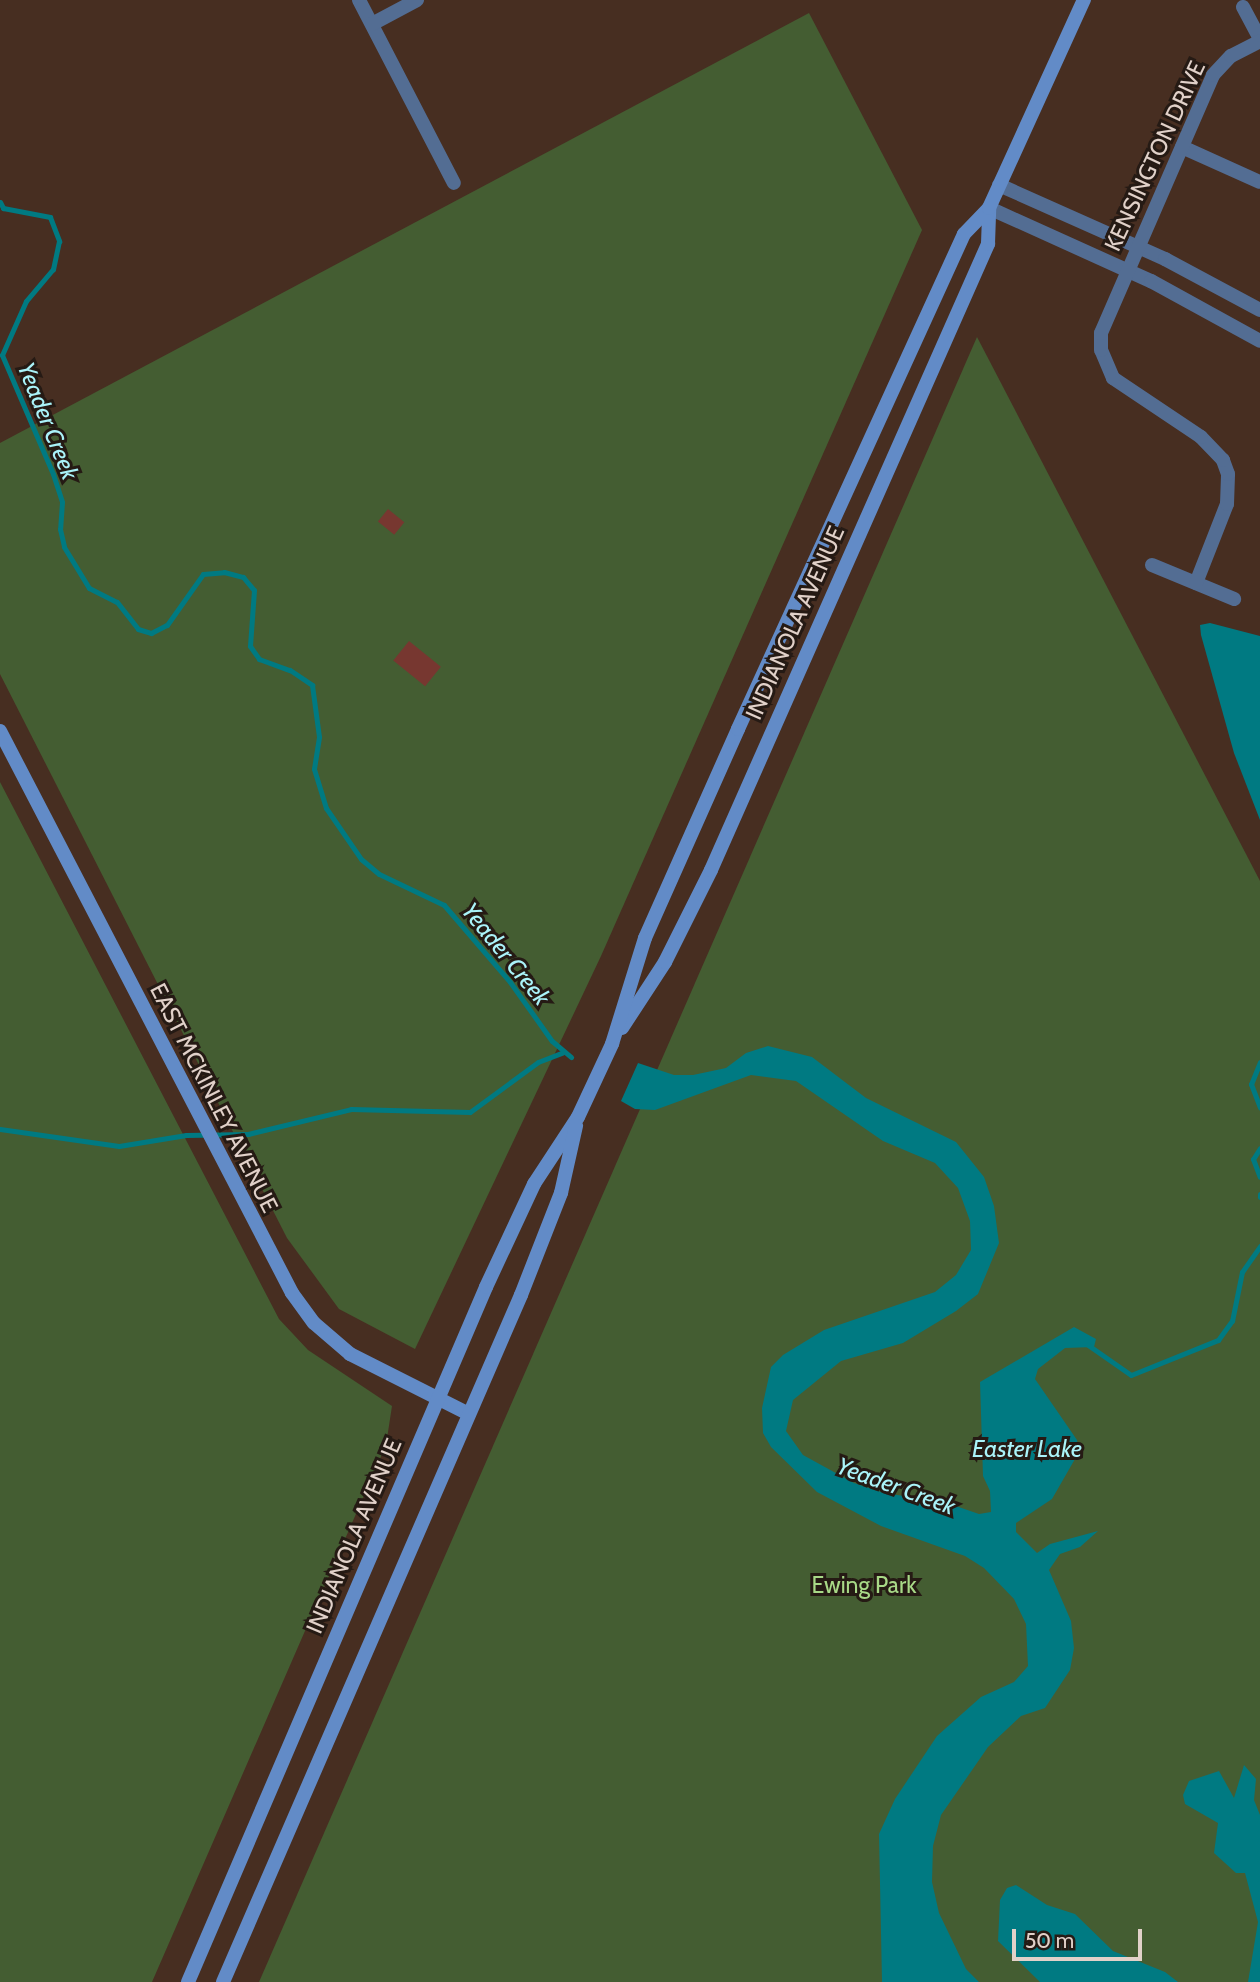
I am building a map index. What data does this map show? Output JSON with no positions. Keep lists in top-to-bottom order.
{
  "streets": {
    "main road": ["INDIANOLA AVENUE", "EAST MCKINLEY AVENUE"],
    "street": ["KENSINGTON DRIVE"]
  },
  "crossings": [
    ["INDIANOLA AVENUE", "EAST MCKINLEY AVENUE"]
  ],
  "water": ["Yeader Creek", "Easter Lake"],
  "parks": ["Ewing Park"],
  "scale_bar": "50 m"
}
